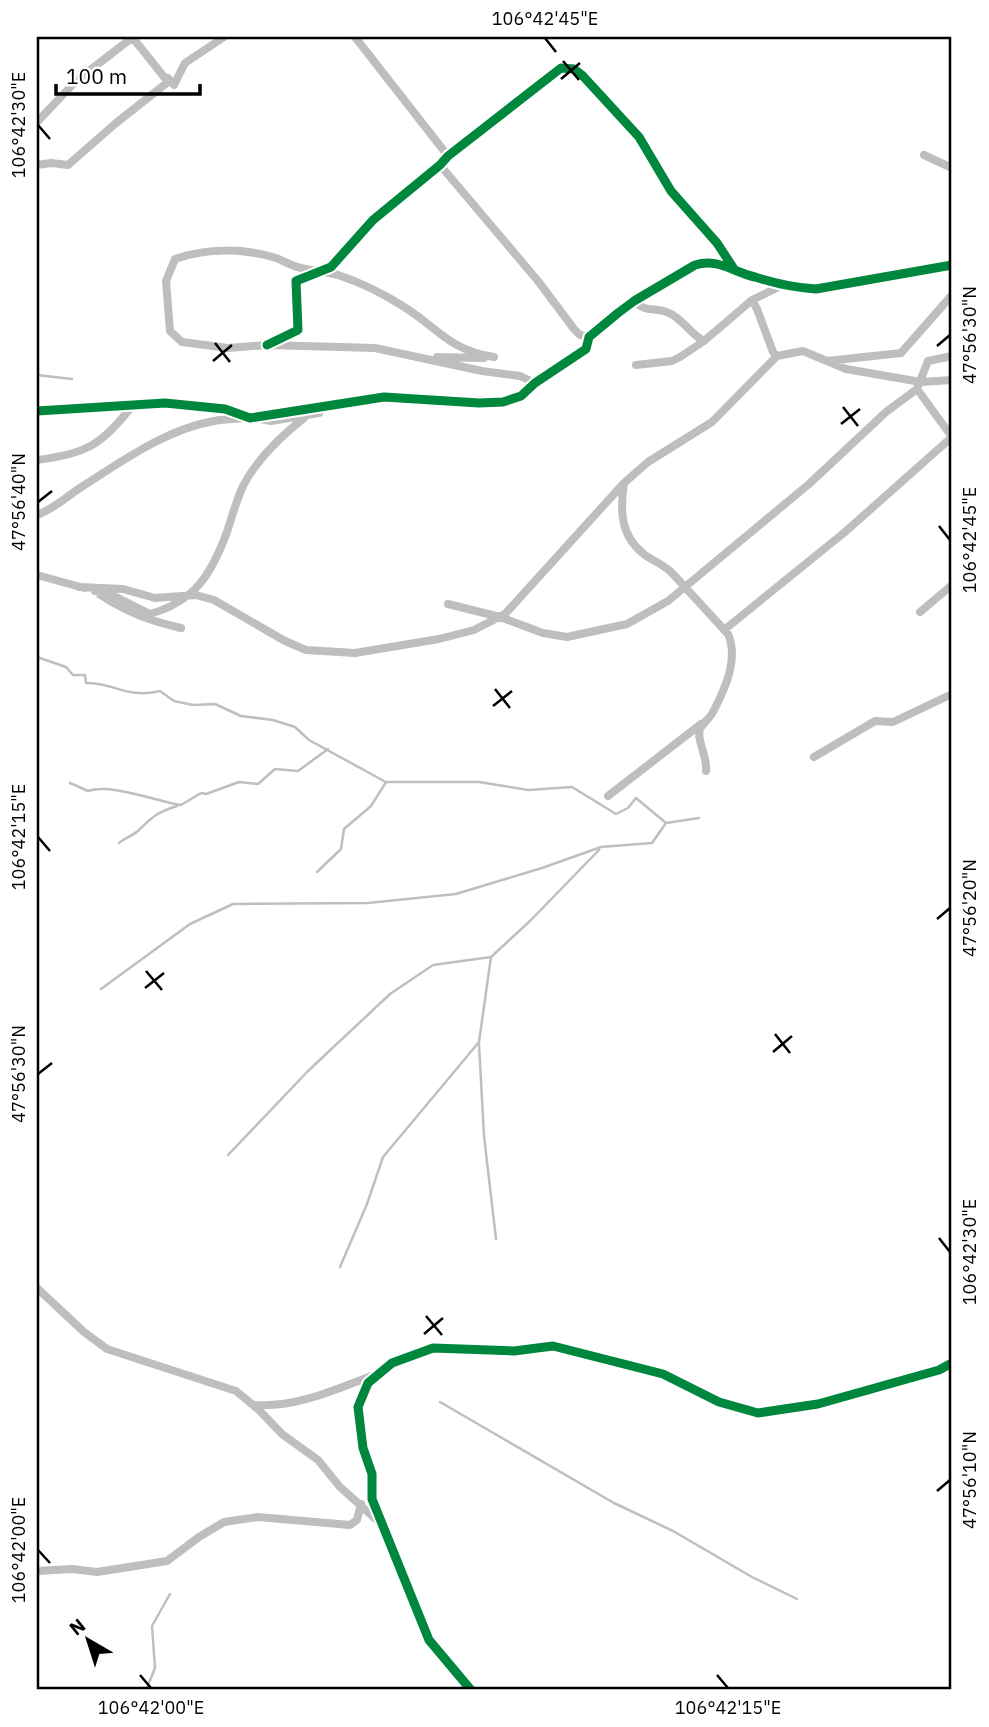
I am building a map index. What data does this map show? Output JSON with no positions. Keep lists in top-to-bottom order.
{
  "scale_bar": "100 m",
  "north": "top left",
  "coordinates": [
    "106°42'45\"E",
    "106°42'30\"E",
    "47°56'30\"N",
    "47°56'40\"N",
    "106°42'15\"E",
    "47°56'20\"N",
    "47°56'10\"N",
    "106°42'00\"E"
  ]
}
